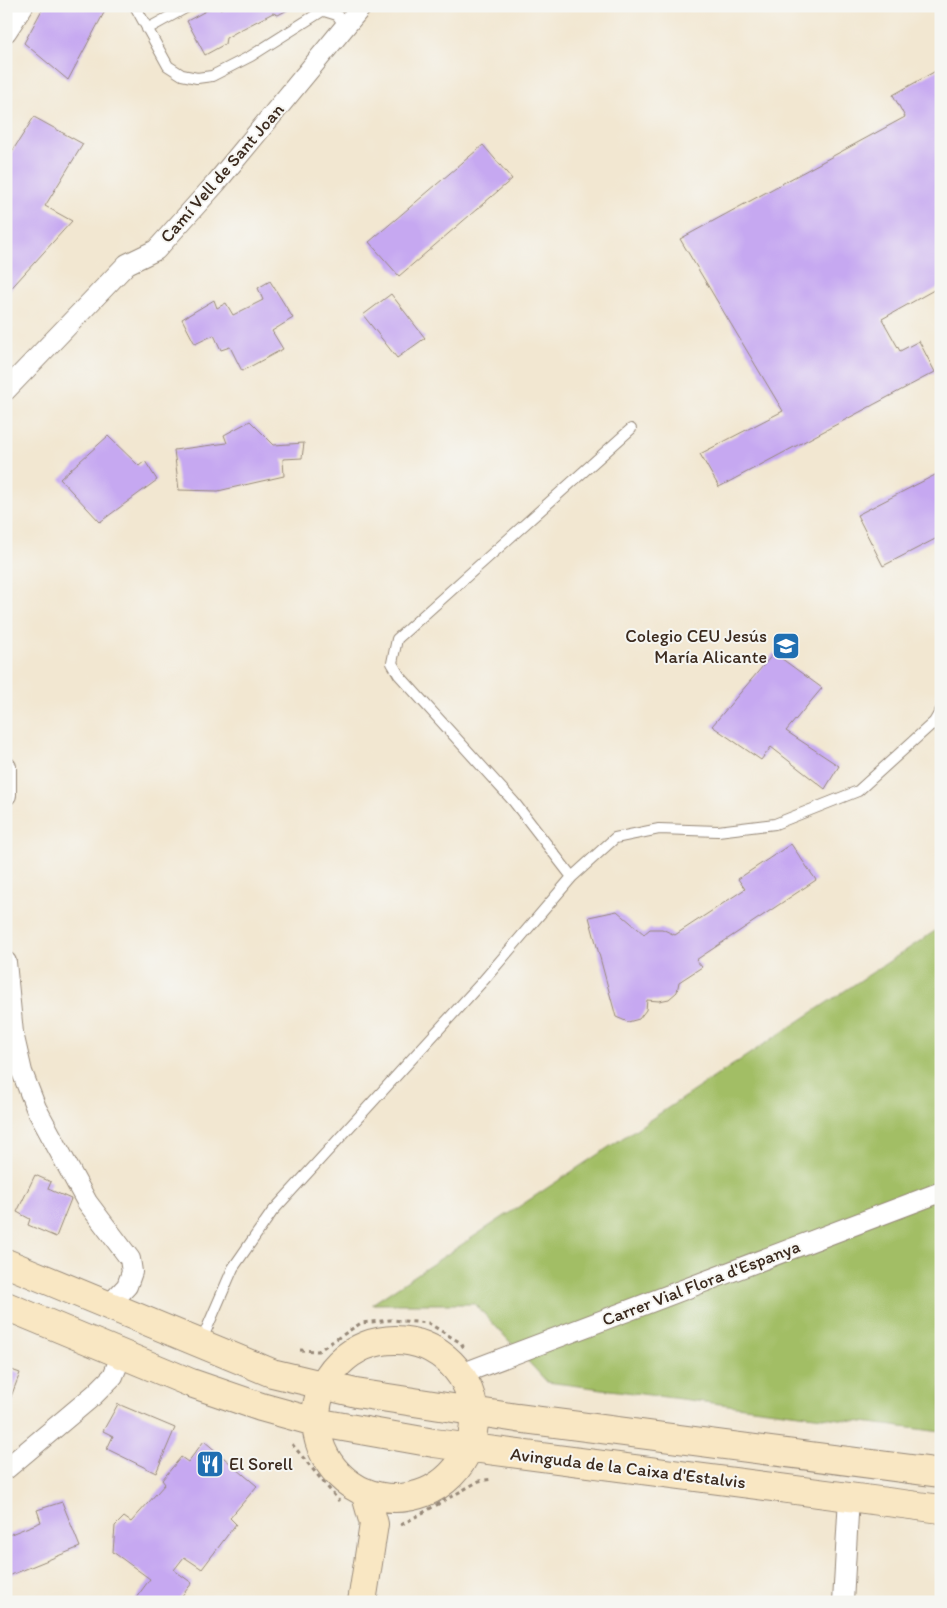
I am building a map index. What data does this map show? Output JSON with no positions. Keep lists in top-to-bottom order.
{
  "streets": {
    "main road": ["Avinguda de la Caixa d'Estalvis"],
    "street": ["Camí Vell de Sant Joan", "Carrer Vial Flora d'Espanya"]
  },
  "places": {
    "school or university": ["Colegio CEU Jesús María Alicante"],
    "restaurant": ["El Sorell"]
  }
}
